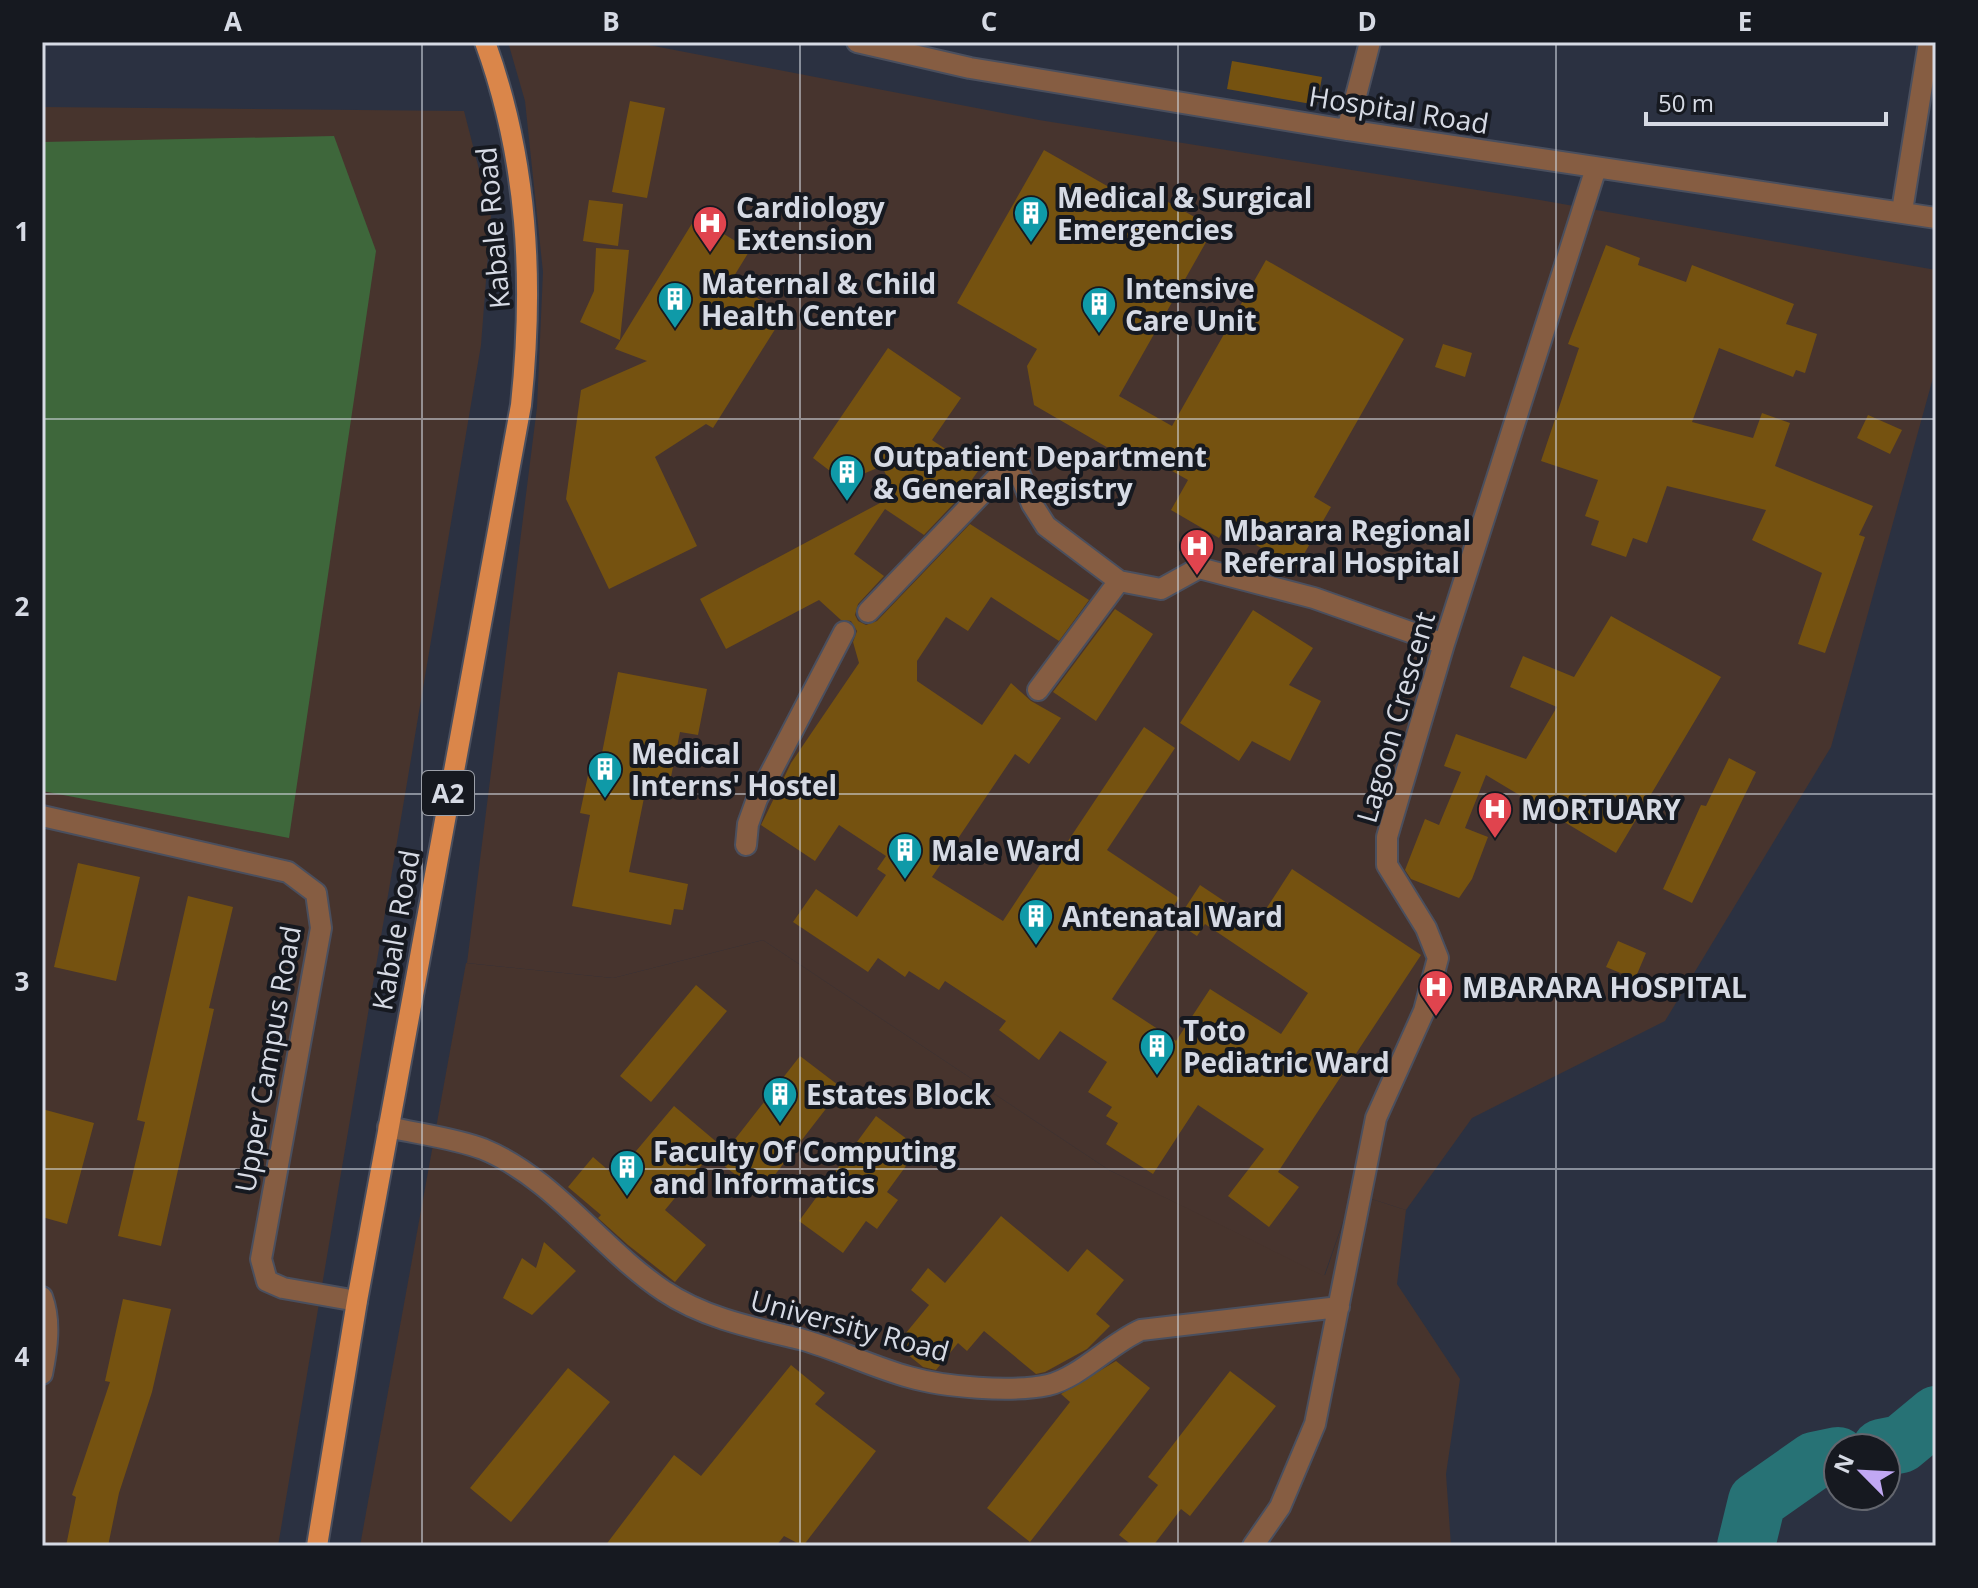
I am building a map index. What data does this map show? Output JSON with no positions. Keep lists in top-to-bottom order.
{
  "streets": {
    "main road": ["Kabale Road", "A2"],
    "street": [
      "Hospital Road",
      "Lagoon Crescent",
      "Upper Campus Road",
      "University Road"
    ]
  },
  "crossings": [
    ["Hospital Road", "Lagoon Crescent"],
    ["Kabale Road", "Upper Campus Road"],
    ["Kabale Road", "University Road"],
    ["Lagoon Crescent", "University Road"]
  ],
  "places": {
    "building": [
      "Medical & Surgical Emergencies",
      "Maternal & Child Health Center",
      "Intensive Care Unit",
      "Outpatient Department & General Registry",
      "Medical Interns' Hostel",
      "Male Ward",
      "Antenatal Ward",
      "Toto Pediatric Ward",
      "Estates Block",
      "Faculty Of Computing and Informatics"
    ],
    "hospital": [
      "Cardiology Extension",
      "Mbarara Regional Referral Hospital",
      "MORTUARY",
      "MBARARA HOSPITAL"
    ]
  },
  "scale_bar": "50 m",
  "north": "top left",
  "grid": {
    "columns": [
      "A",
      "B",
      "C",
      "D",
      "E"
    ],
    "rows": [
      "1",
      "2",
      "3",
      "4"
    ]
  }
}
